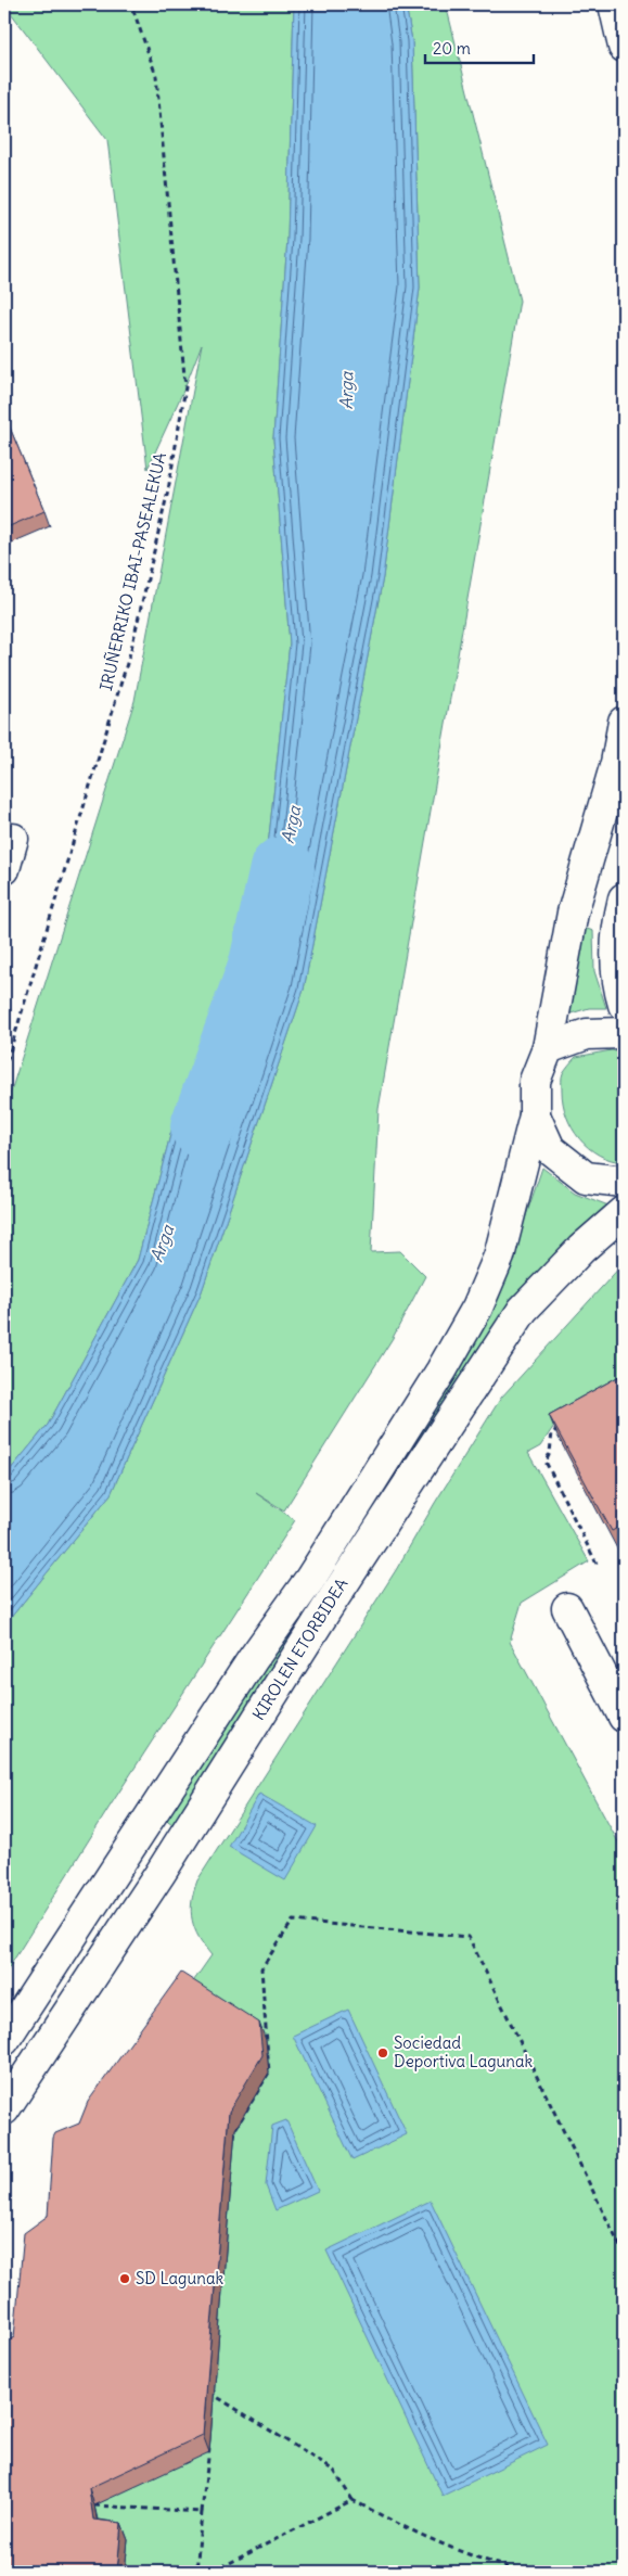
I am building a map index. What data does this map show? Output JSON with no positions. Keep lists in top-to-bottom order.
{
  "streets": {
    "street": ["KIROLEN ETORBIDEA"],
    "path": ["IRUÑERRIKO IBAI-PASEALEKUA"]
  },
  "water": ["Arga"],
  "places": ["Sociedad Deportiva Lagunak", "SD Lagunak"],
  "scale_bar": "20 m"
}
